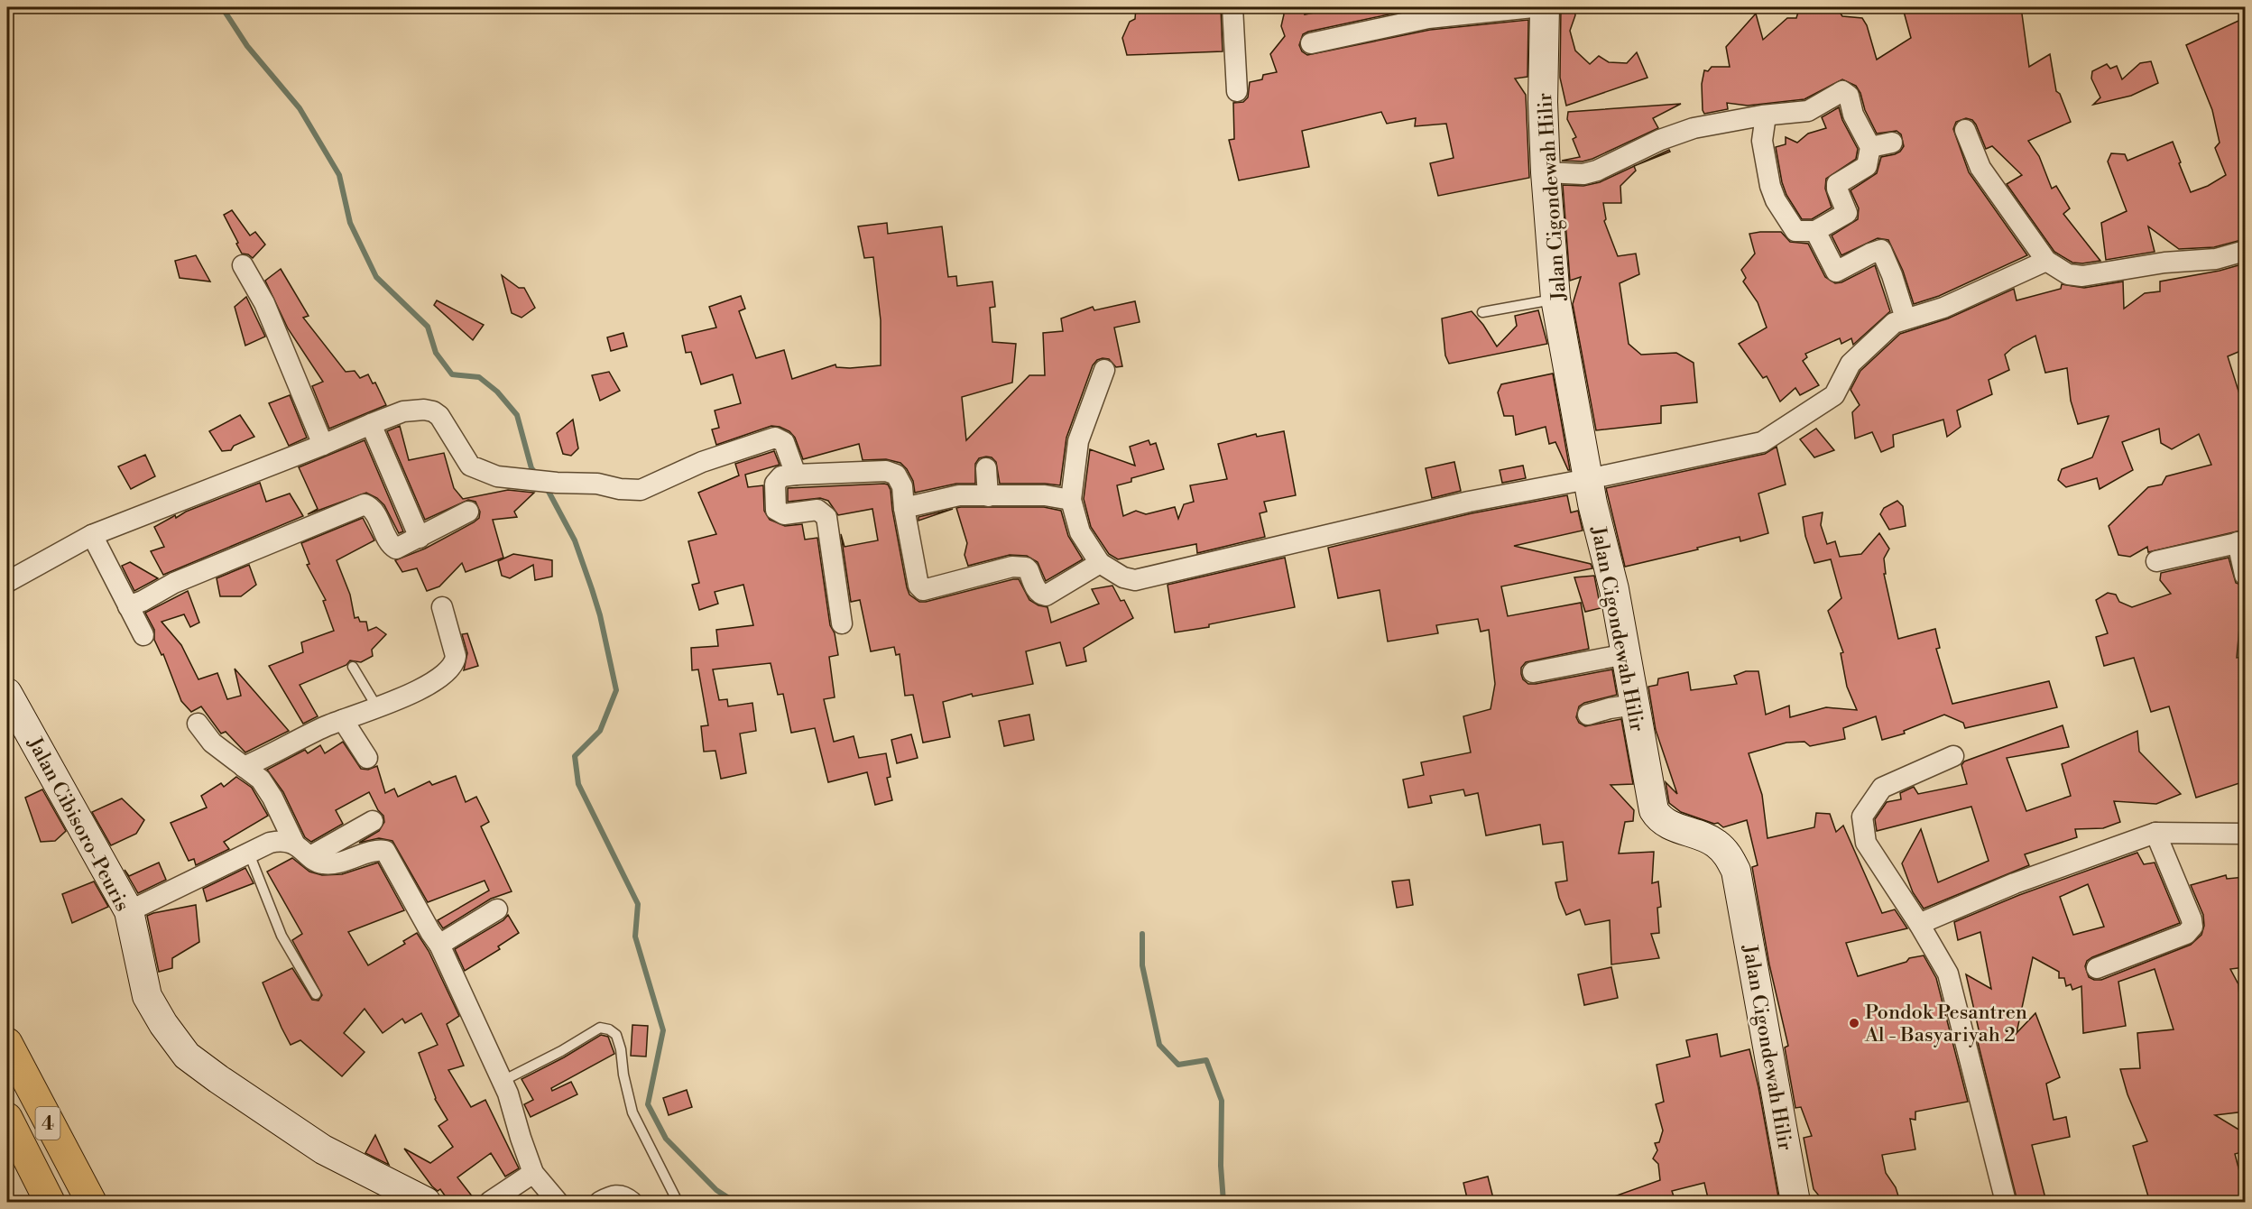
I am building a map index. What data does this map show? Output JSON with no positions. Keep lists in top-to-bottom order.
{
  "streets": {
    "highway": ["4"],
    "street": ["Jalan Cigondewah Hilir", "Jalan Cibisoro-Peuris"]
  },
  "places": ["Pondok Pesantren Al - Basyariyah 2"]
}
